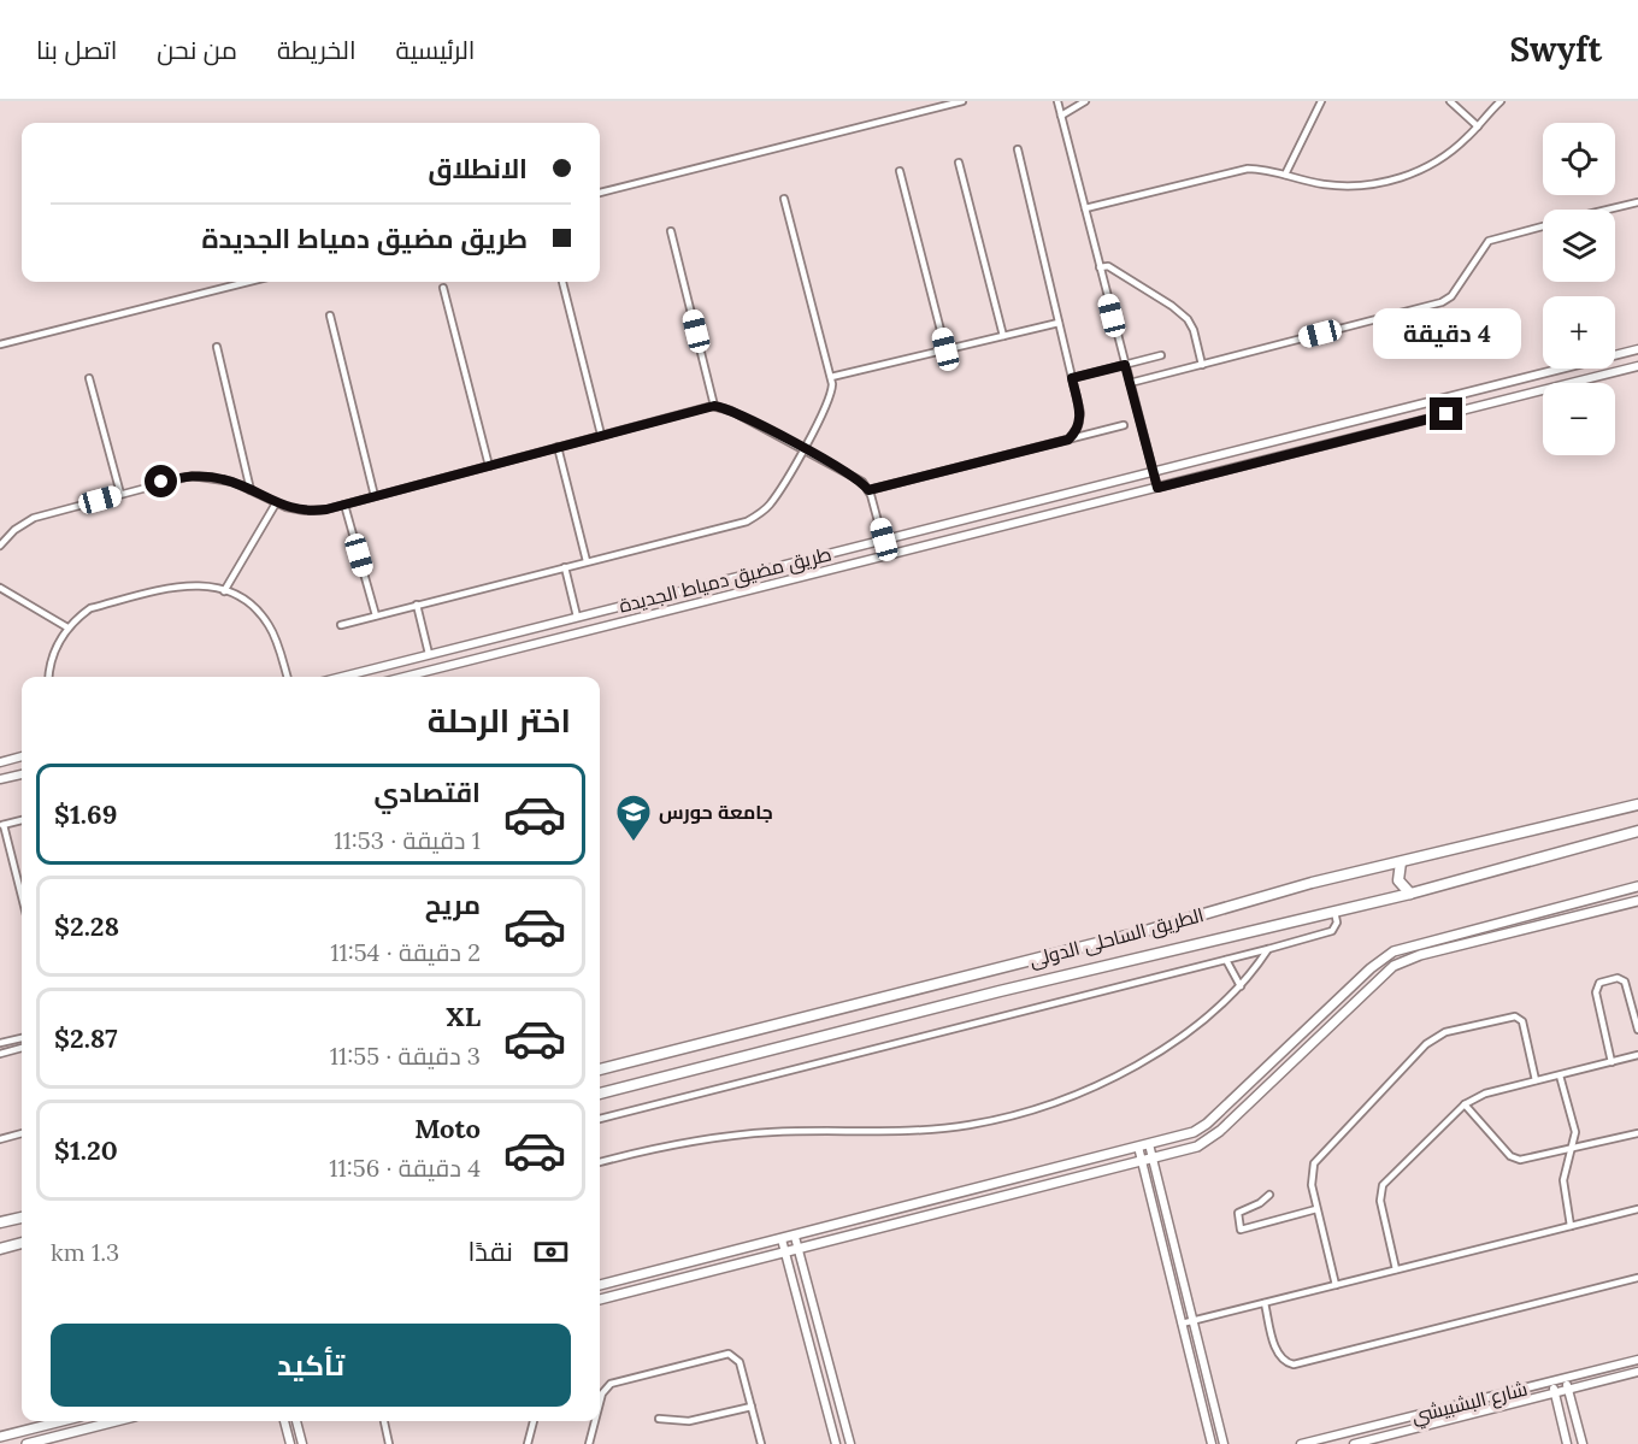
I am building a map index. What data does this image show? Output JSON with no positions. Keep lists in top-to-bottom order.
{
  "streets": {
    "highway": ["الطريق الساحلى الدولى"],
    "street": ["طريق مضيق دمياط الجديدة", "شارع البشبيشي"]
  },
  "places": {
    "school or university": ["جامعة حورس"]
  },
  "page": {
    "header": "Swyft",
    "nav": [
      "الرئيسية",
      "الخريطة",
      "من نحن",
      "اتصل بنا"
    ],
    "map_buttons": ["+", "−"],
    "banner": ["الانطلاق", "طريق مضيق دمياط الجديدة"],
    "bubble": "4 دقيقة",
    "heading": "اختر الرحلة",
    "list": [
      {
        "name": "اقتصادي",
        "note": "1 دقيقة · 11:53",
        "value": "$1.69"
      },
      {
        "name": "مريح",
        "note": "2 دقيقة · 11:54",
        "value": "$2.28"
      },
      {
        "name": "XL",
        "note": "3 دقيقة · 11:55",
        "value": "$2.87"
      },
      {
        "name": "Moto",
        "note": "4 دقيقة · 11:56",
        "value": "$1.20"
      }
    ],
    "pay": ["نقدًا", "1.3 km"],
    "buttons": "تأكيد"
  }
}
